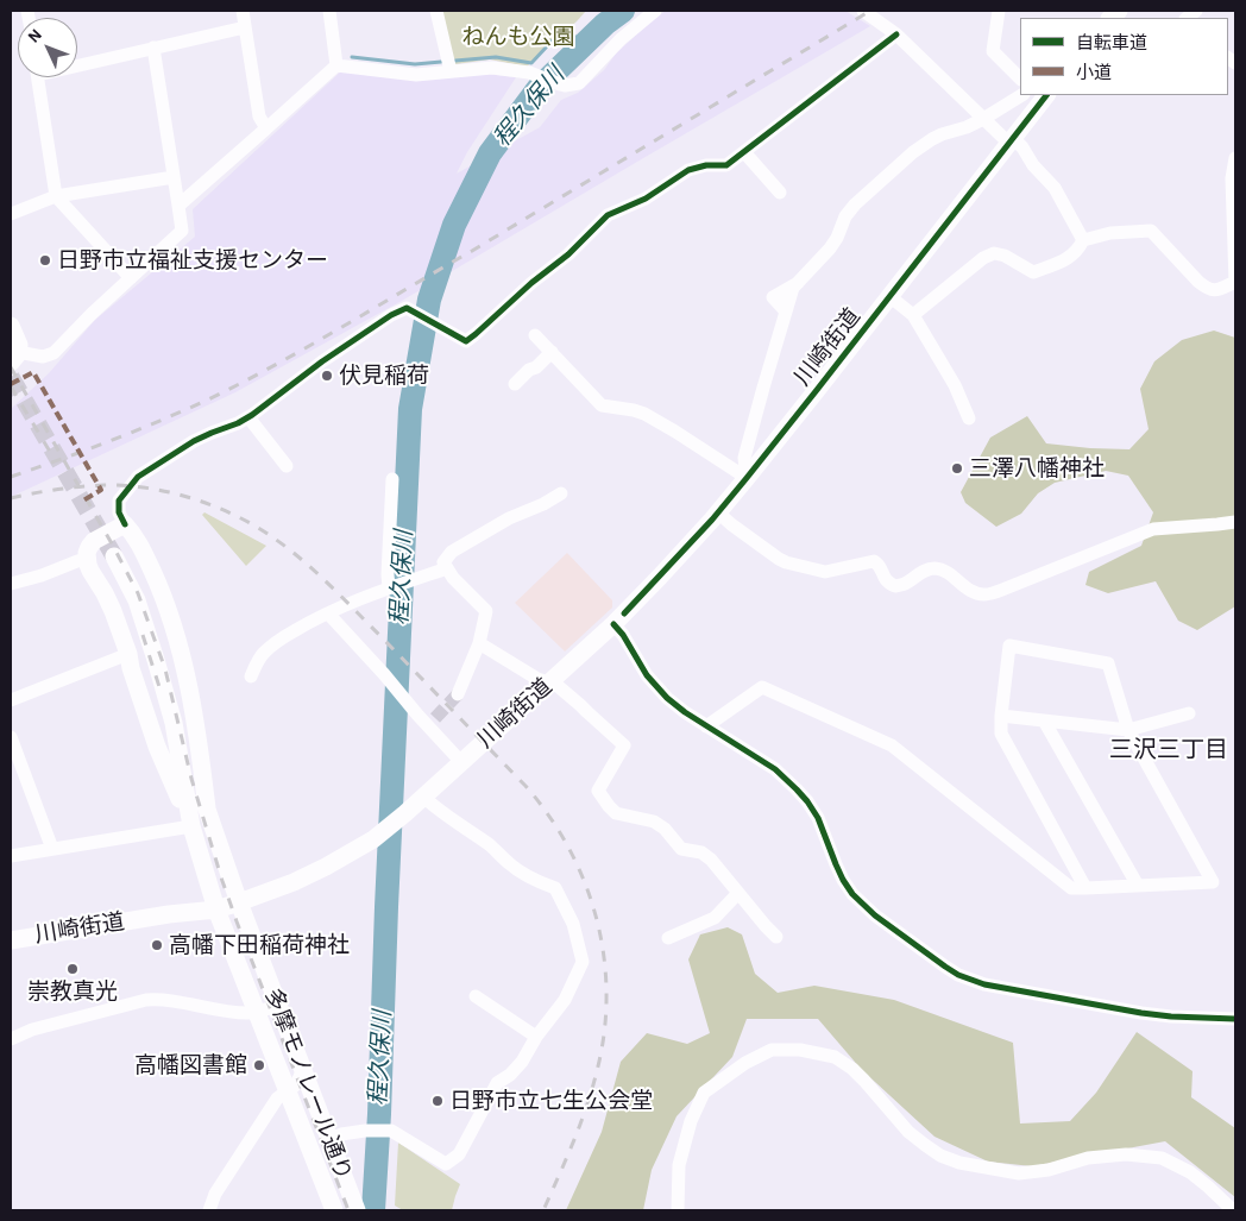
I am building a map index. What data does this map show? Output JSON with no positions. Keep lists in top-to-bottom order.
{
  "streets": {
    "main road": ["川崎街道", "多摩モノレール通り"]
  },
  "crossings": [
    ["川崎街道", "多摩モノレール通り"]
  ],
  "districts": ["三沢三丁目"],
  "water": ["程久保川"],
  "parks": ["ねんも公園"],
  "places": [
    "日野市立福祉支援センター",
    "伏見稲荷",
    "三澤八幡神社",
    "高幡下田稲荷神社",
    "崇教真光",
    "高幡図書館",
    "日野市立七生公会堂"
  ],
  "legend": ["自転車道", "小道"],
  "north": "top left"
}
